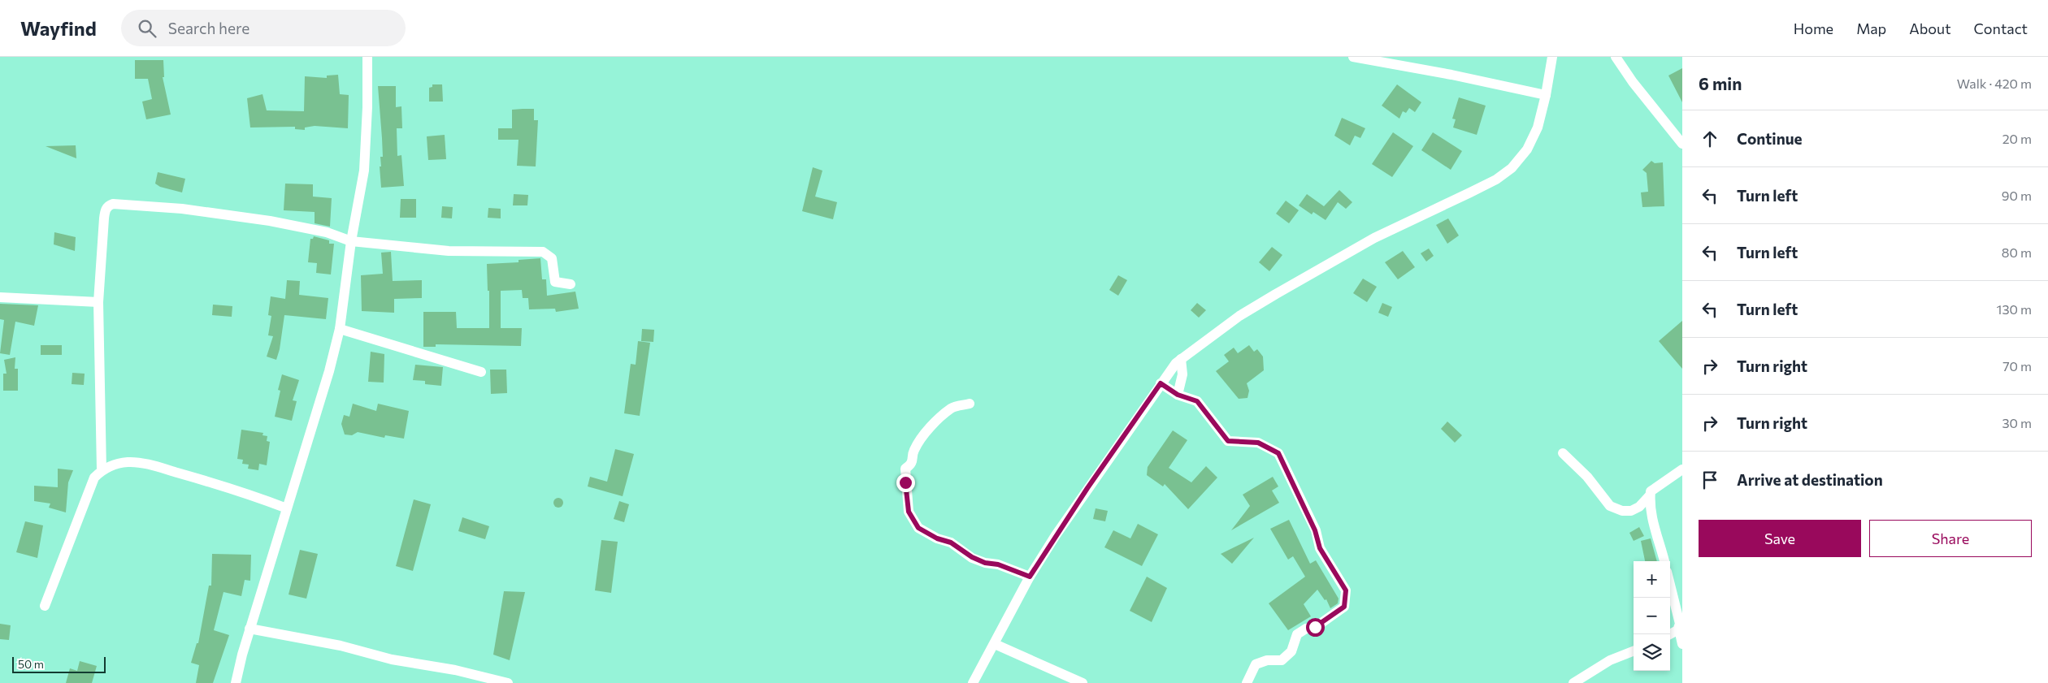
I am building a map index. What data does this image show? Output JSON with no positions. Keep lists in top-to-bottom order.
{
  "scale_bar": "50 m",
  "page": {
    "header": "Wayfind",
    "search": "Search here",
    "nav": [
      "Home",
      "Map",
      "About",
      "Contact"
    ],
    "heading": ["6 min", "Walk · 420 m"],
    "list": [
      ["Continue", "20 m"],
      ["Turn left", "90 m"],
      ["Turn left", "80 m"],
      ["Turn left", "130 m"],
      ["Turn right", "70 m"],
      ["Turn right", "30 m"],
      "Arrive at destination"
    ],
    "buttons": ["Save", "Share"],
    "map_buttons": ["+", "−"],
    "scale": "50 m"
  }
}
